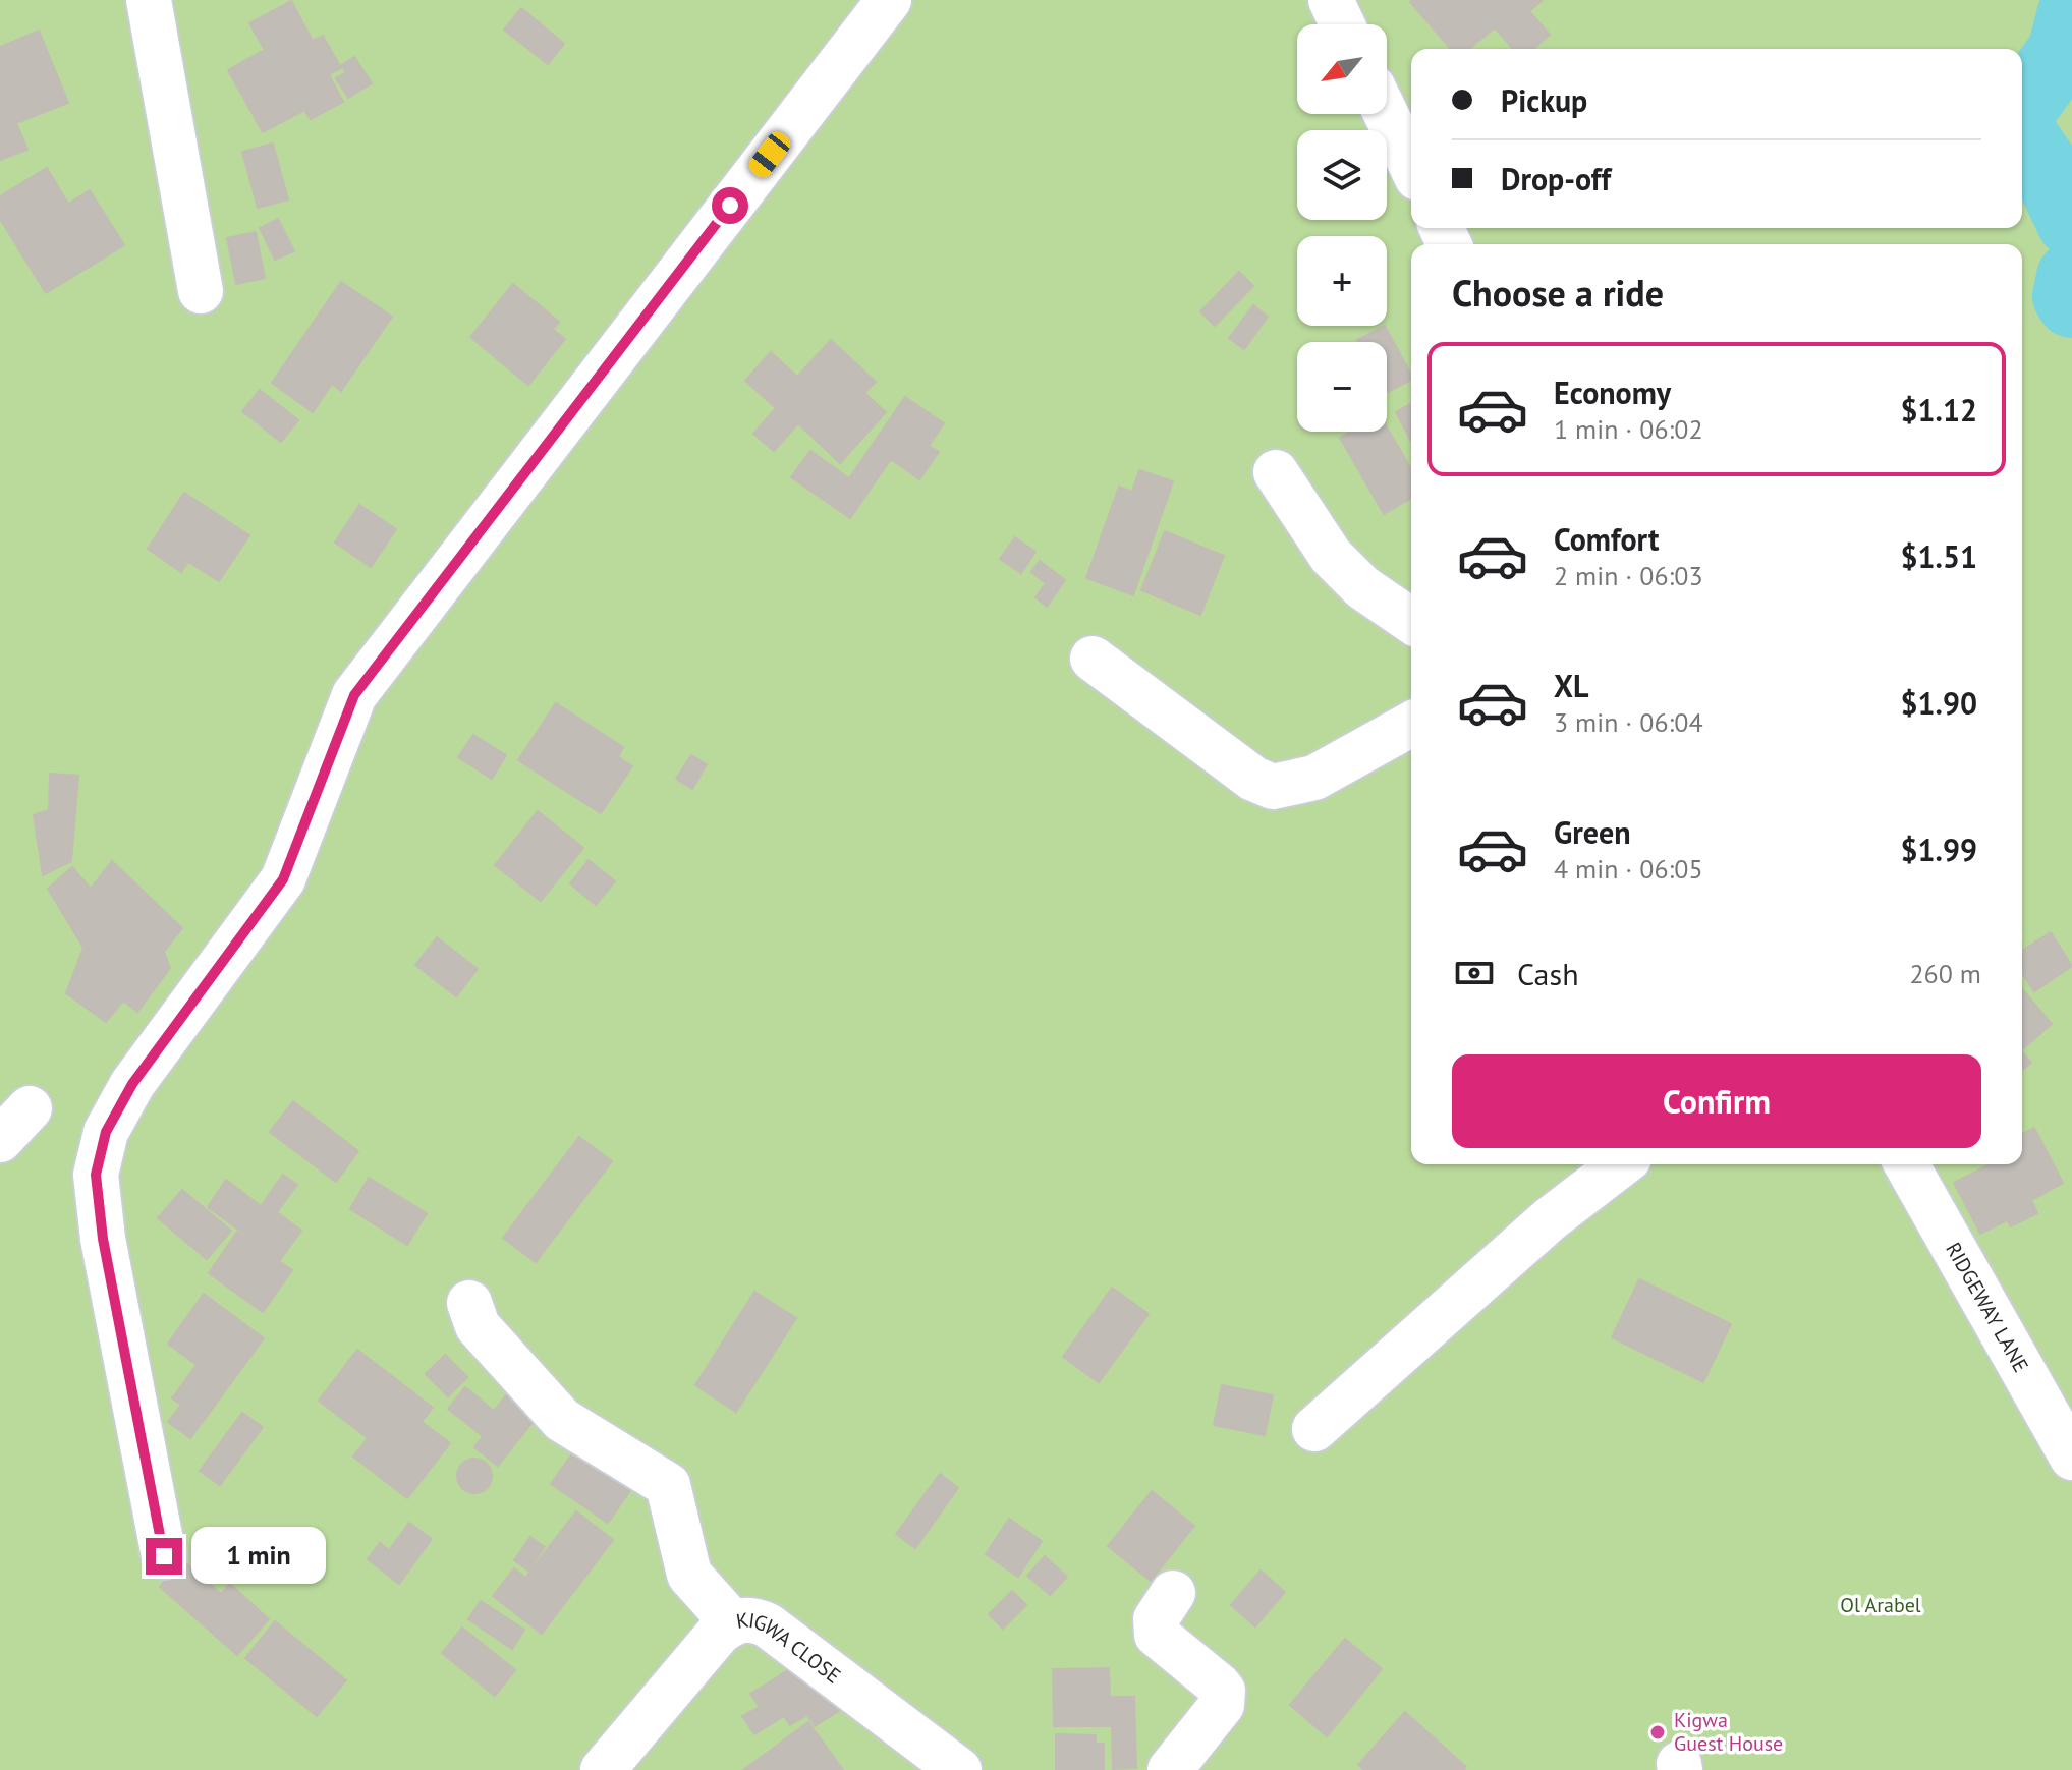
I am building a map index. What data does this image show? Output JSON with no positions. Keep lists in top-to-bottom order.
{
  "streets": {
    "street": ["RIDGEWAY LANE", "KIGWA CLOSE"]
  },
  "parks": ["Ol Arabel"],
  "places": ["Kigwa Guest House"],
  "north": "bottom left",
  "page": {
    "map_buttons": ["+", "−"],
    "banner": ["Pickup", "Drop-off"],
    "heading": "Choose a ride",
    "list": [
      {
        "name": "Economy",
        "note": "1 min · 06:02",
        "value": "$1.12"
      },
      {
        "name": "Comfort",
        "note": "2 min · 06:03",
        "value": "$1.51"
      },
      {
        "name": "XL",
        "note": "3 min · 06:04",
        "value": "$1.90"
      },
      {
        "name": "Green",
        "note": "4 min · 06:05",
        "value": "$1.99"
      }
    ],
    "pay": ["Cash", "260 m"],
    "buttons": "Confirm",
    "bubble": "1 min"
  }
}
